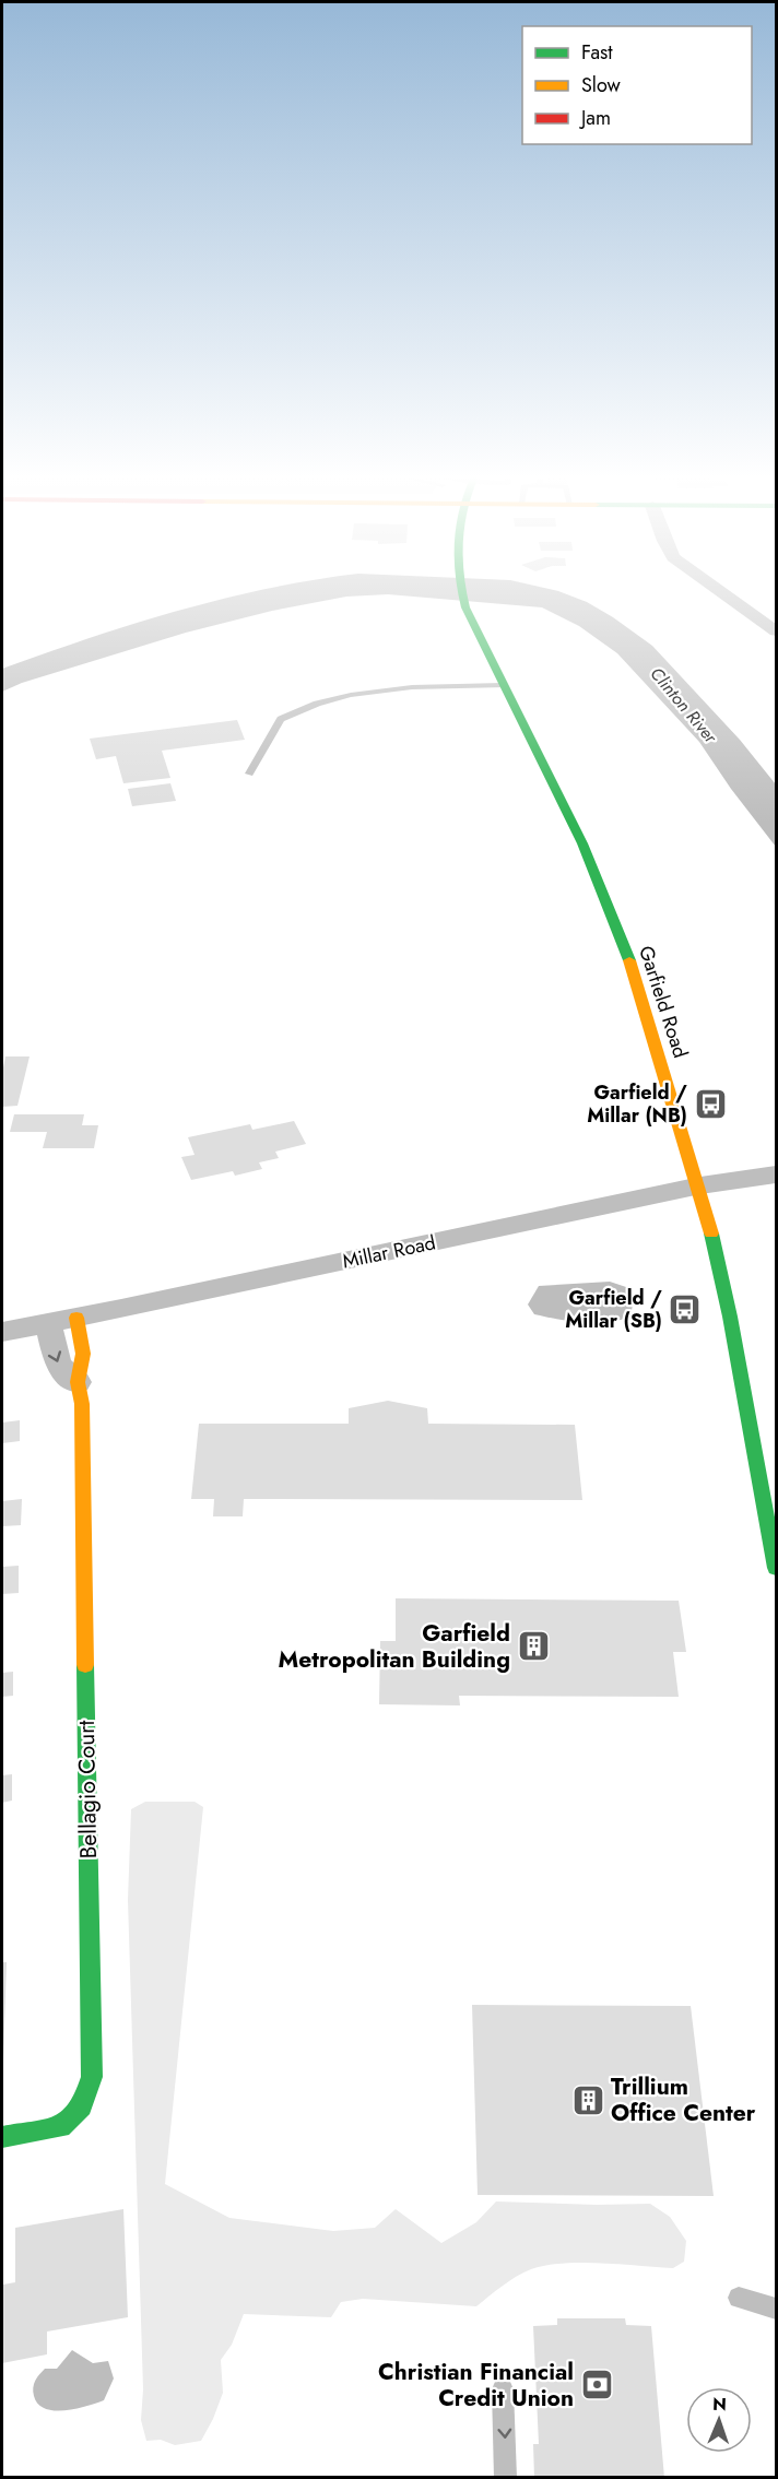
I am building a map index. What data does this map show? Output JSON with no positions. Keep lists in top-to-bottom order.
{
  "streets": {
    "main road": ["Garfield Road", "Bellagio Court"],
    "street": ["Millar Road"]
  },
  "crossings": [
    ["Garfield Road", "Millar Road"],
    ["Millar Road", "Bellagio Court"]
  ],
  "water": ["Clinton River"],
  "places": {
    "bus stop": ["Garfield / Millar (NB)", "Garfield / Millar (SB)"],
    "building": ["Garfield Metropolitan Building", "Trillium Office Center"],
    "bank": ["Christian Financial Credit Union"]
  },
  "legend": ["Fast", "Slow", "Jam"],
  "north": "top"
}
